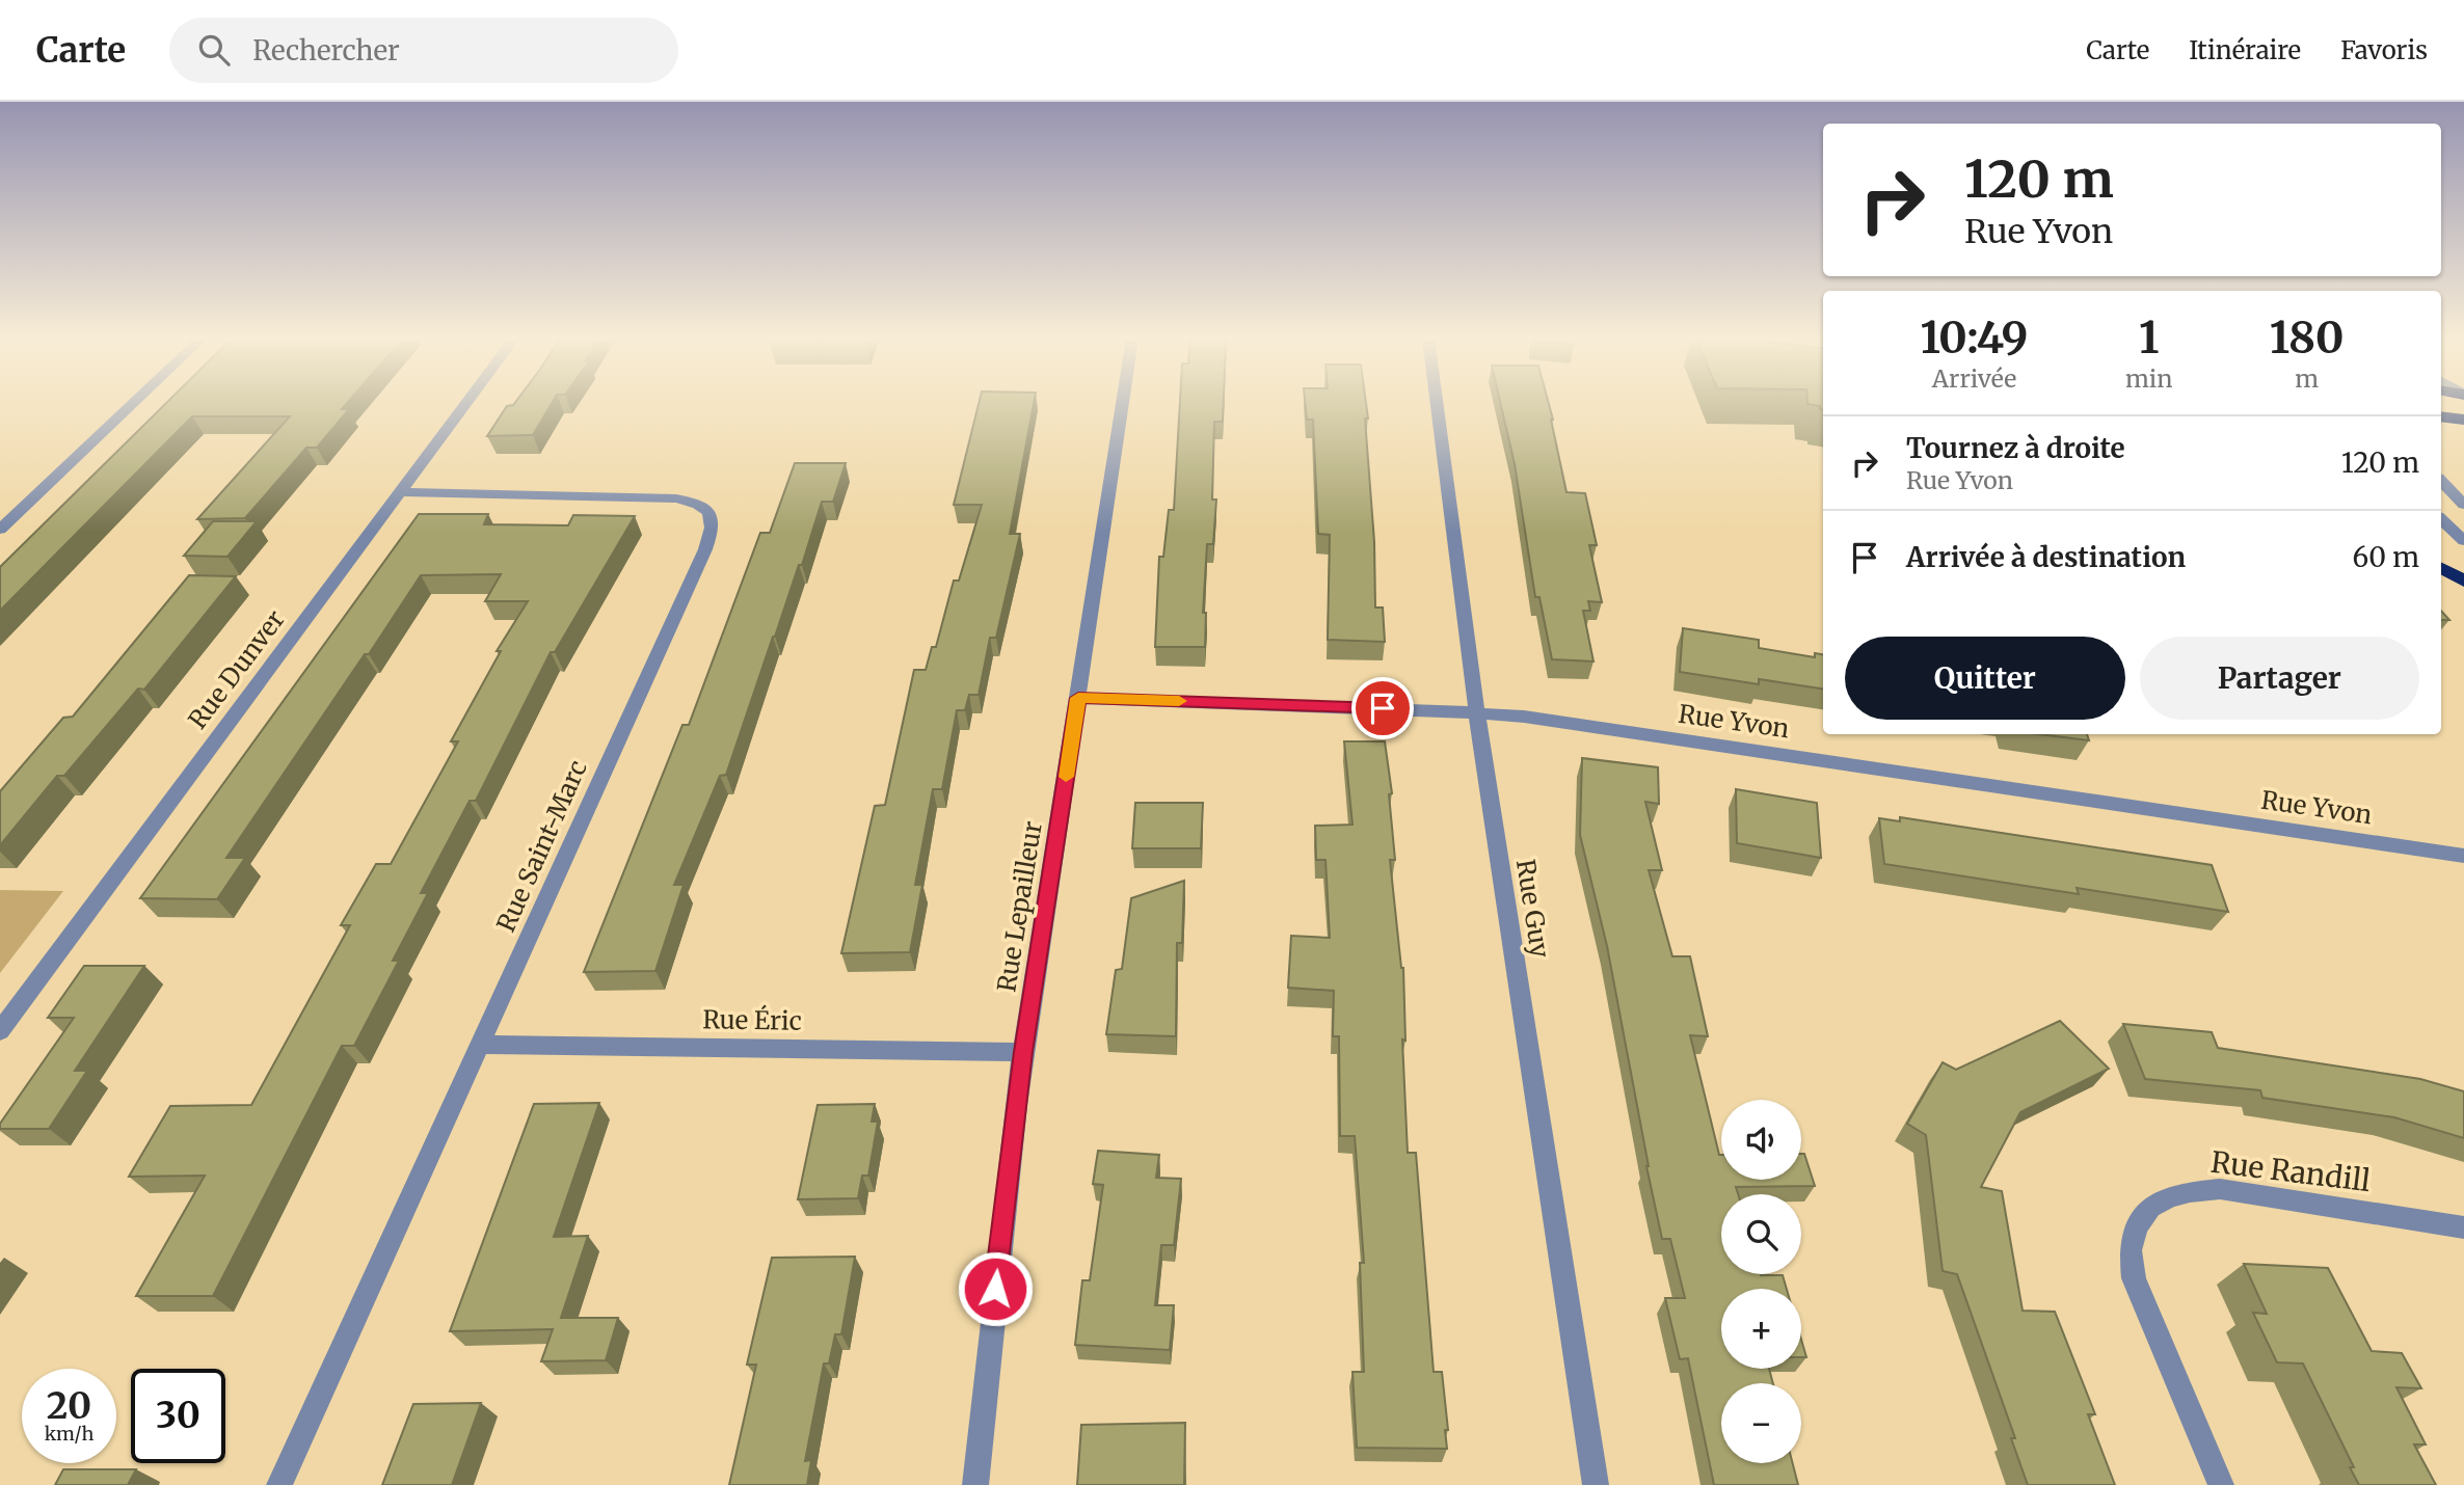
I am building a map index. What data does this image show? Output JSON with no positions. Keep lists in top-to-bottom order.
{
  "streets": {
    "street": [
      "Rue Dunver",
      "Rue Yvon",
      "Rue Saint-Marc",
      "Rue Lepailleur",
      "Rue Guy",
      "Rue Éric",
      "Rue Randill"
    ]
  },
  "crossings": [
    ["Rue Dunver", "Rue Saint-Marc"],
    ["Rue Yvon", "Rue Lepailleur"],
    ["Rue Yvon", "Rue Guy"],
    ["Rue Saint-Marc", "Rue Éric"],
    ["Rue Lepailleur", "Rue Éric"]
  ],
  "page": {
    "header": "Carte",
    "search": "Rechercher",
    "nav": ["Carte", "Itinéraire", "Favoris"],
    "turn": ["120 m", "Rue Yvon"],
    "eta": [
      "10:49",
      "Arrivée",
      "1",
      "min",
      "180",
      "m"
    ],
    "list": [
      {
        "name": "Tournez à droite",
        "note": "Rue Yvon",
        "value": "120 m"
      },
      {
        "name": "Arrivée à destination",
        "value": "60 m"
      }
    ],
    "buttons": ["Quitter", "Partager"],
    "map_buttons": ["+", "−"],
    "speed": "20 km/h",
    "limit": "30"
  }
}
